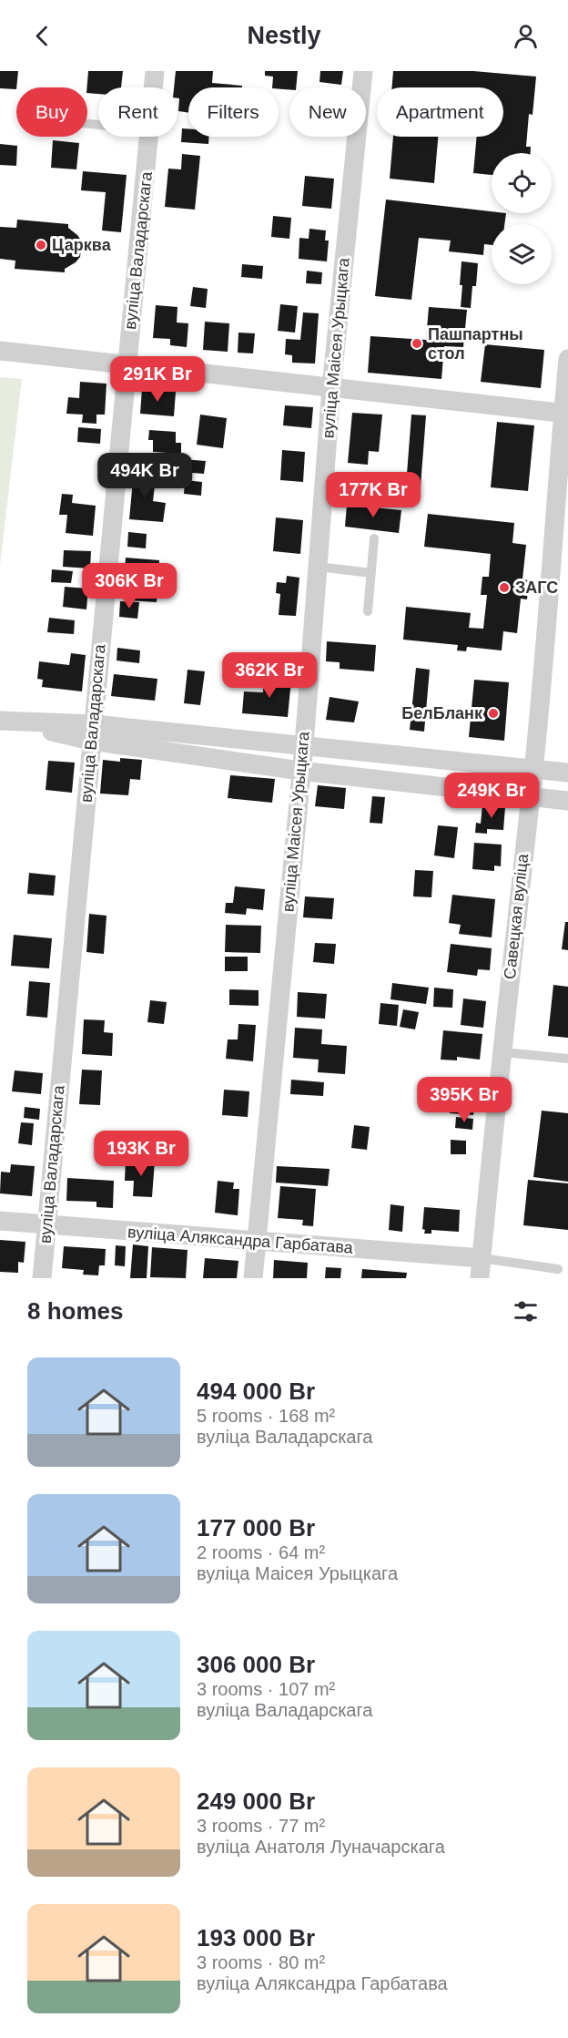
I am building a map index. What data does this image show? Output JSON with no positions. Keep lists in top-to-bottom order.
{
  "streets": {
    "street": [
      "вуліца Валадарскага",
      "вуліца Маісея Урыцкага",
      "Савецкая вуліца",
      "вуліца Аляксандра Гарбатава"
    ]
  },
  "crossings": [
    ["вуліца Валадарскага", "вуліца Аляксандра Гарбатава"],
    ["вуліца Маісея Урыцкага", "вуліца Аляксандра Гарбатава"],
    ["Савецкая вуліца", "вуліца Аляксандра Гарбатава"]
  ],
  "places": [
    "Царква",
    "Пашпартны стол",
    "ЗАГС",
    "БелБланк"
  ],
  "page": {
    "header": "Nestly",
    "chip": [
      "Buy",
      "Rent",
      "Filters",
      "New",
      "Apartment"
    ],
    "price": [
      "291K Br",
      "494K Br",
      "177K Br",
      "306K Br",
      "362K Br",
      "249K Br",
      "395K Br",
      "193K Br"
    ],
    "heading": "8 homes",
    "list": [
      {
        "name": "494 000 Br",
        "note": "5 rooms · 168 m² · вуліца Валадарскага"
      },
      {
        "name": "177 000 Br",
        "note": "2 rooms · 64 m² · вуліца Маісея Урыцкага"
      },
      {
        "name": "306 000 Br",
        "note": "3 rooms · 107 m² · вуліца Валадарскага"
      },
      {
        "name": "249 000 Br",
        "note": "3 rooms · 77 m² · вуліца Анатоля Луначарскага"
      },
      {
        "name": "193 000 Br",
        "note": "3 rooms · 80 m² · вуліца Аляксандра Гарбатава"
      }
    ]
  }
}
